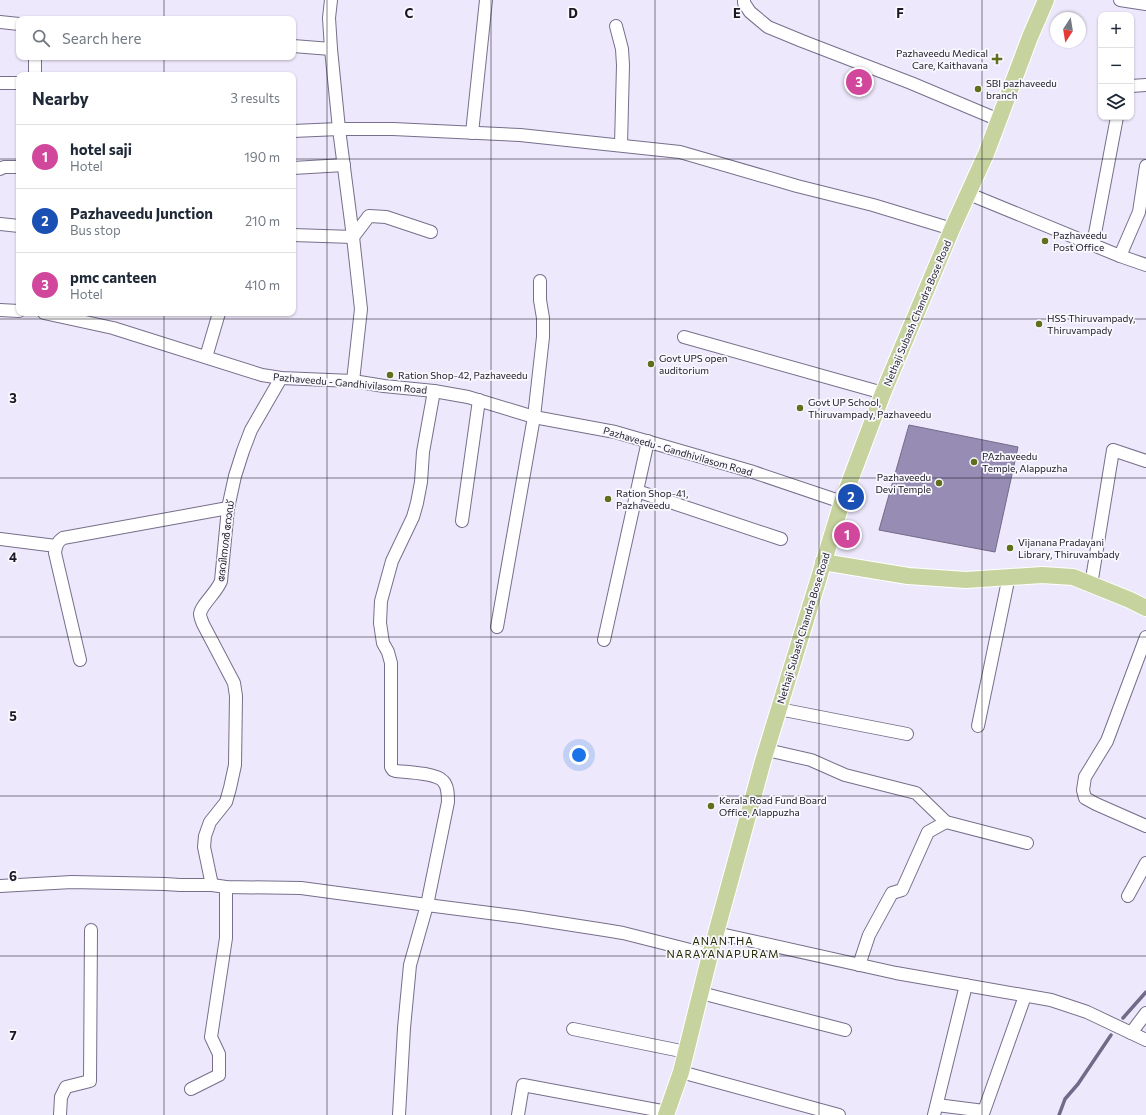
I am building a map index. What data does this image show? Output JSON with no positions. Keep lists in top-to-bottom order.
{
  "streets": {
    "main road": ["Nethaji Subash Chandra Bose Road"],
    "street": ["Pazhaveedu - Gandhivilasom Road", "ദേവിനഗർ റോഡ്"]
  },
  "crossings": [
    ["Nethaji Subash Chandra Bose Road", "Pazhaveedu - Gandhivilasom Road"],
    ["Pazhaveedu - Gandhivilasom Road", "ദേവിനഗർ റോഡ്"]
  ],
  "districts": ["ANANTHA NARAYANAPURAM"],
  "places": {
    "health": ["Pazhaveedu Medical Care, Kaithavana"],
    "other": [
      "SBI pazhaveedu branch",
      "Pazhaveedu Post Office",
      "HSS Thiruvampady, Thiruvampady",
      "Govt UPS open auditorium",
      "Ration Shop-42, Pazhaveedu",
      "Govt UP School, Thiruvampady, Pazhaveedu",
      "PAzhaveedu Temple, Alappuzha",
      "Pazhaveedu Devi Temple",
      "Ration Shop-41, Pazhaveedu",
      "Vijanana Pradayani Library, Thiruvambady",
      "Kerala Road Fund Board Office, Alappuzha"
    ]
  },
  "north": "bottom",
  "page": {
    "map_buttons": ["+", "−"],
    "search": "Search here",
    "pins": ["3", "2", "1"],
    "heading": ["Nearby", "3 results"],
    "list": [
      {
        "mark": "1",
        "name": "hotel saji",
        "note": "Hotel",
        "value": "190 m"
      },
      {
        "mark": "2",
        "name": "Pazhaveedu Junction",
        "note": "Bus stop",
        "value": "210 m"
      },
      {
        "mark": "3",
        "name": "pmc canteen",
        "note": "Hotel",
        "value": "410 m"
      }
    ]
  },
  "grid": {
    "columns": [
      "C",
      "D",
      "E",
      "F"
    ],
    "rows": [
      "3",
      "4",
      "5",
      "6",
      "7"
    ]
  }
}
